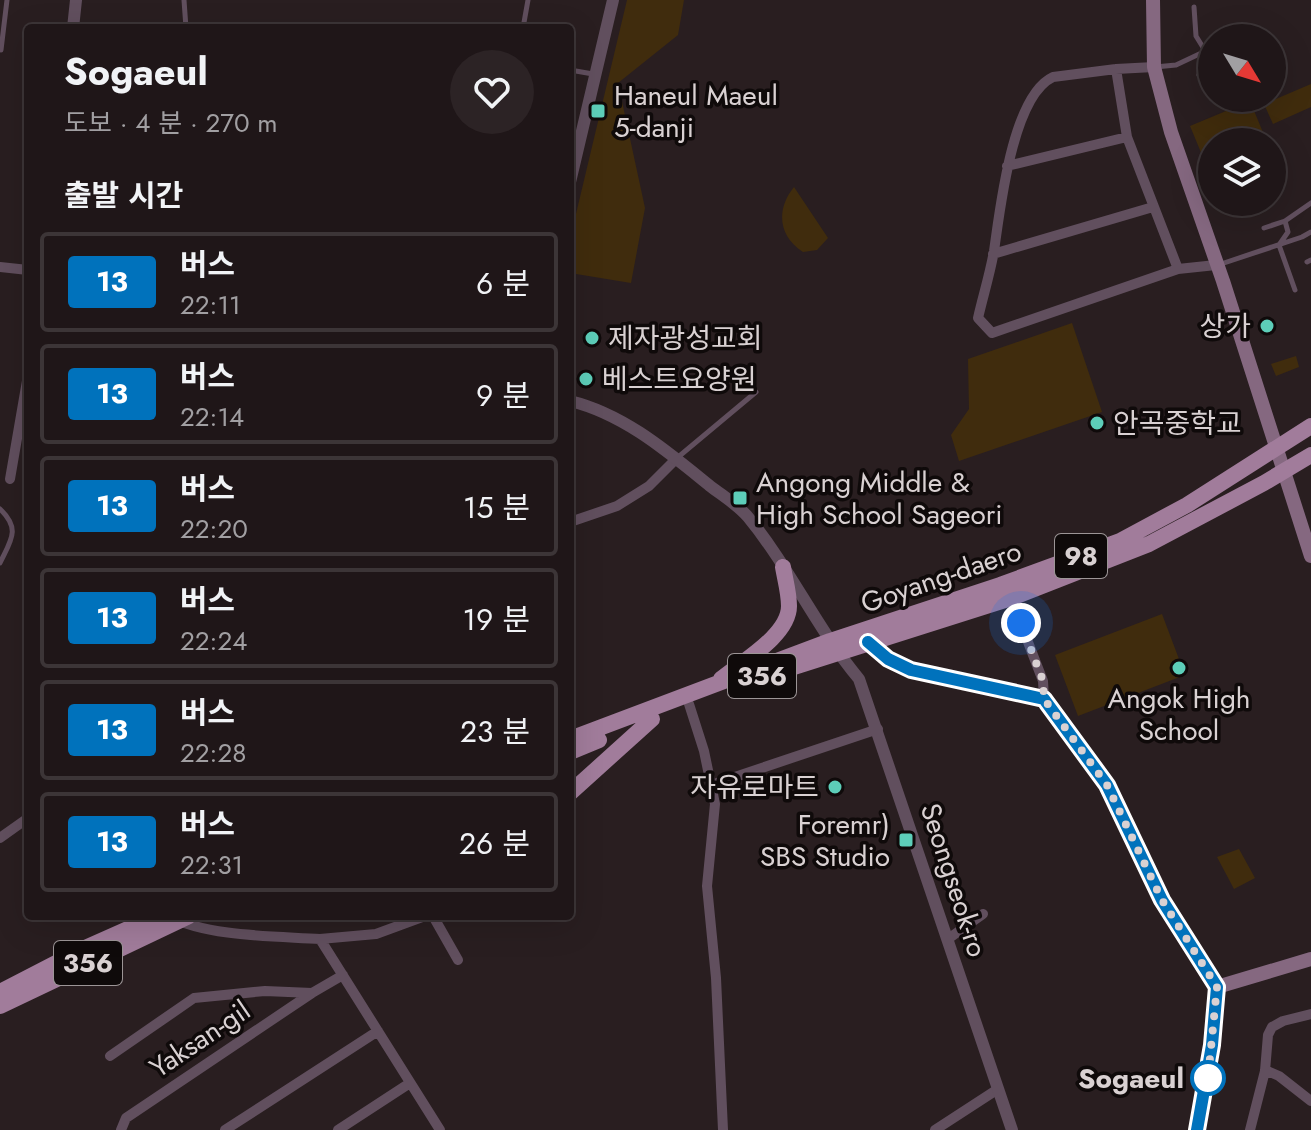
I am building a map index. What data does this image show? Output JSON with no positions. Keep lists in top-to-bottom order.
{
  "streets": {
    "main road": ["98", "Goyang-daero", "356"],
    "street": ["Seongseok-ro", "Yaksan-gil"]
  },
  "crossings": [
    ["Goyang-daero", "Seongseok-ro"]
  ],
  "places": {
    "transit": ["Haneul Maeul 5-danji", "Angong Middle & High School Sageori", "Foremr) SBS Studio"],
    "other": [
      "상가",
      "제자광성교회",
      "베스트요양원",
      "안곡중학교",
      "Angok High School",
      "자유로마트",
      "Sogaeul"
    ]
  },
  "lines": ["bus line 13"],
  "north": "bottom right",
  "page": {
    "heading": [
      ["Sogaeul", "도보 · 4 분 · 270 m"],
      "출발 시간"
    ],
    "list": [
      {
        "mark": "13",
        "name": "버스",
        "note": "22:11",
        "value": "6 분"
      },
      {
        "mark": "13",
        "name": "버스",
        "note": "22:14",
        "value": "9 분"
      },
      {
        "mark": "13",
        "name": "버스",
        "note": "22:20",
        "value": "15 분"
      },
      {
        "mark": "13",
        "name": "버스",
        "note": "22:24",
        "value": "19 분"
      },
      {
        "mark": "13",
        "name": "버스",
        "note": "22:28",
        "value": "23 분"
      },
      {
        "mark": "13",
        "name": "버스",
        "note": "22:31",
        "value": "26 분"
      }
    ]
  }
}
